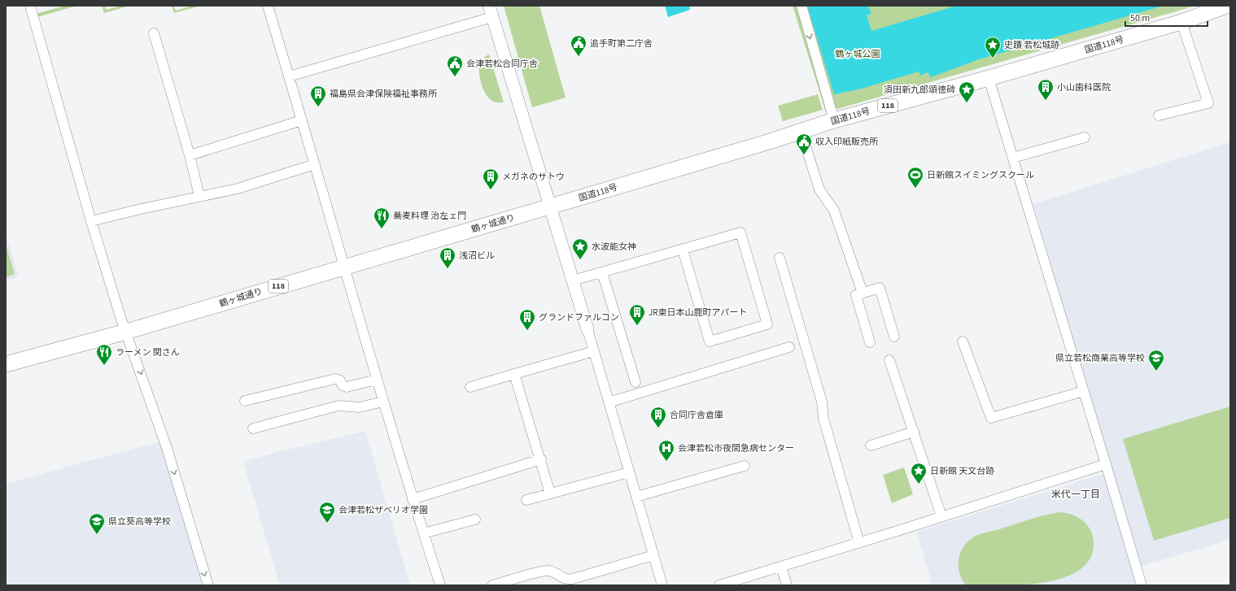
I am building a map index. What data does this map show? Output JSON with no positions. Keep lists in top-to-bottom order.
{
  "streets": {
    "highway": ["国道118号", "118", "鶴ヶ城通り"]
  },
  "crossings": [
    ["国道118号", "鶴ヶ城通り"]
  ],
  "districts": ["米代一丁目"],
  "parks": ["鶴ヶ城公園"],
  "places": {
    "public building": ["追手町第二庁舎", "会津若松合同庁舎", "収入印紙販売所"],
    "place": [
      "史蹟 若松城跡",
      "須田新九郎頌徳碑",
      "水波能女神",
      "日新館 天文台跡"
    ],
    "building": [
      "小山歯科医院",
      "福島県会津保険福祉事務所",
      "メガネのサトウ",
      "浅沼ビル",
      "JR東日本山鹿町アパート",
      "グランドファルコン",
      "合同庁舎倉庫"
    ],
    "sports": ["日新館スイミングスクール"],
    "restaurant": ["蕎麦料理 治左ェ門", "ラーメン 関さん"],
    "school or university": ["県立若松商業高等学校", "会津若松ザベリオ学園", "県立葵高等学校"],
    "hospital": ["会津若松市夜間急病センター"]
  },
  "scale_bar": "50 m"
}
